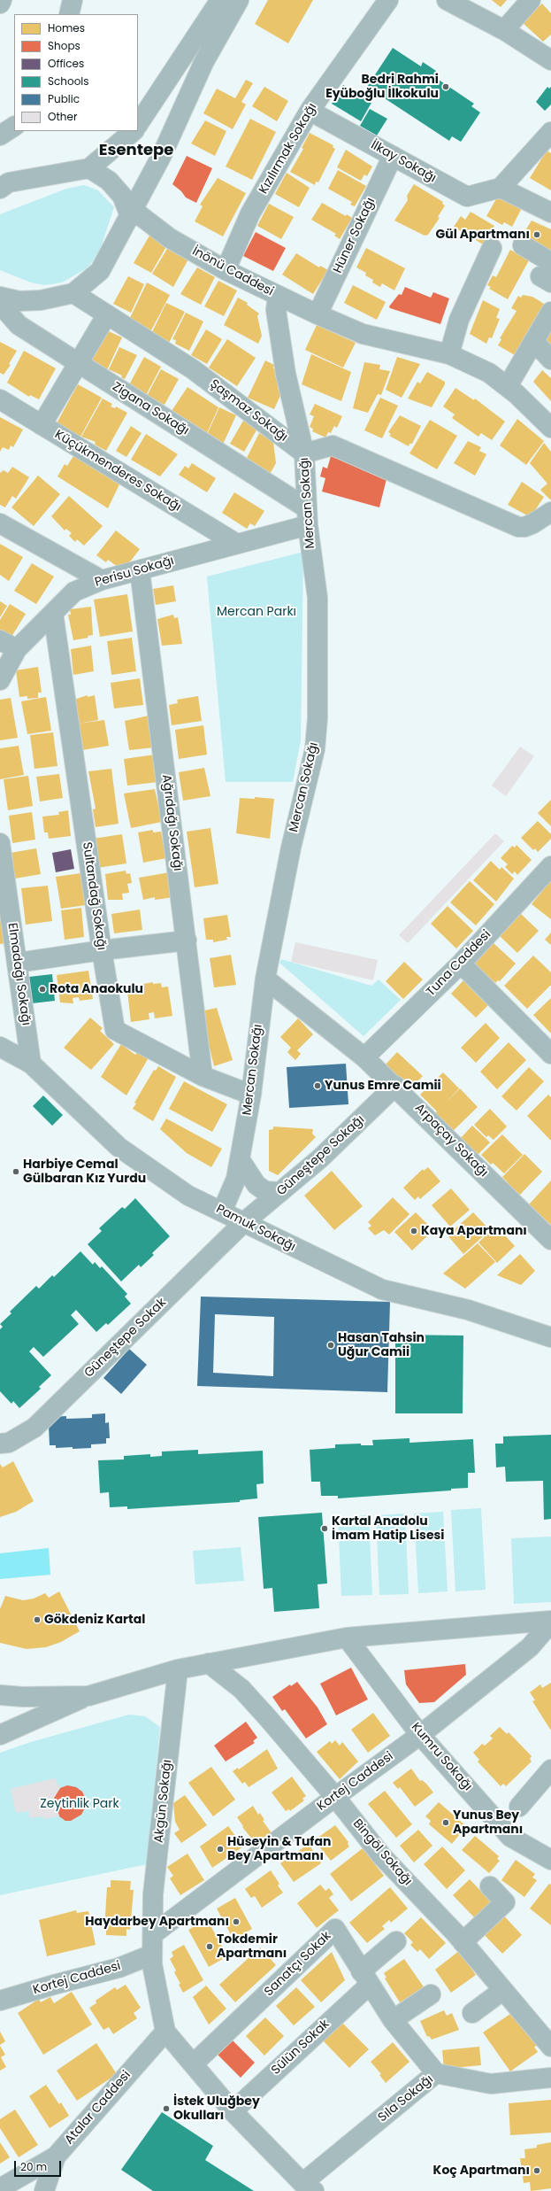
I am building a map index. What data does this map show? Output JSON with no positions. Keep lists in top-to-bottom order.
{
  "streets": {
    "street": [
      "Kızılırmak Sokağı",
      "İlkay Sokağı",
      "Hüner Sokağı",
      "İnönü Caddesi",
      "Zigana Sokağı",
      "Şaşmaz Sokağı",
      "Küçükmenderes Sokağı",
      "Mercan Sokağı",
      "Perisu Sokağı",
      "Ağrıdağı Sokağı",
      "Sultandağ Sokağı",
      "Tuna Caddesi",
      "Elmadağı Sokağı",
      "Arpaçay Sokağı",
      "Güneştepe Sokağı",
      "Pamuk Sokağı",
      "Güneştepe Sokak",
      "Kumru Sokağı",
      "Kortej Caddesi",
      "Akgün Sokağı",
      "Bingöl Sokağı",
      "Sanatçı Sokak",
      "Sülün Sokak",
      "Sıla Sokağı",
      "Atalar Caddesi"
    ]
  },
  "crossings": [
    ["Kızılırmak Sokağı", "İlkay Sokağı"],
    ["Kızılırmak Sokağı", "İnönü Caddesi"],
    ["İlkay Sokağı", "Hüner Sokağı"],
    ["Hüner Sokağı", "İnönü Caddesi"],
    ["İnönü Caddesi", "Mercan Sokağı"],
    ["Zigana Sokağı", "Mercan Sokağı"],
    ["Zigana Sokağı", "Perisu Sokağı"],
    ["Şaşmaz Sokağı", "Mercan Sokağı"],
    ["Küçükmenderes Sokağı", "Perisu Sokağı"],
    ["Mercan Sokağı", "Perisu Sokağı"],
    ["Mercan Sokağı", "Sultandağ Sokağı"],
    ["Mercan Sokağı", "Arpaçay Sokağı"],
    ["Mercan Sokağı", "Pamuk Sokağı"],
    ["Perisu Sokağı", "Ağrıdağı Sokağı"],
    ["Perisu Sokağı", "Sultandağ Sokağı"],
    ["Ağrıdağı Sokağı", "Sultandağ Sokağı"],
    ["Tuna Caddesi", "Arpaçay Sokağı"],
    ["Elmadağı Sokağı", "Pamuk Sokağı"],
    ["Arpaçay Sokağı", "Güneştepe Sokağı"],
    ["Güneştepe Sokağı", "Pamuk Sokağı"],
    ["Güneştepe Sokağı", "Güneştepe Sokak"],
    ["Pamuk Sokağı", "Güneştepe Sokak"],
    ["Kumru Sokağı", "Kortej Caddesi"],
    ["Kortej Caddesi", "Akgün Sokağı"],
    ["Kortej Caddesi", "Bingöl Sokağı"],
    ["Akgün Sokağı", "Atalar Caddesi"],
    ["Sanatçı Sokak", "Sülün Sokak"],
    ["Sanatçı Sokak", "Sıla Sokağı"]
  ],
  "districts": ["Esentepe"],
  "parks": ["Mercan Parkı", "Zeytinlik Park"],
  "places": [
    "Bedri Rahmi Eyüboğlu İlkokulu",
    "Gül Apartmanı",
    "Rota Anaokulu",
    "Yunus Emre Camii",
    "Harbiye Cemal Gülbaran Kız Yurdu",
    "Kaya Apartmanı",
    "Hasan Tahsin Uğur Camii",
    "Kartal Anadolu İmam Hatip Lisesi",
    "Gökdeniz Kartal",
    "Yunus Bey Apartmanı",
    "Hüseyin & Tufan Bey Apartmanı",
    "Haydarbey Apartmanı",
    "Tokdemir Apartmanı",
    "İstek Uluğbey Okulları",
    "Koç Apartmanı"
  ],
  "legend": [
    "Homes",
    "Shops",
    "Offices",
    "Schools",
    "Public",
    "Other"
  ],
  "scale_bar": "20 m"
}
